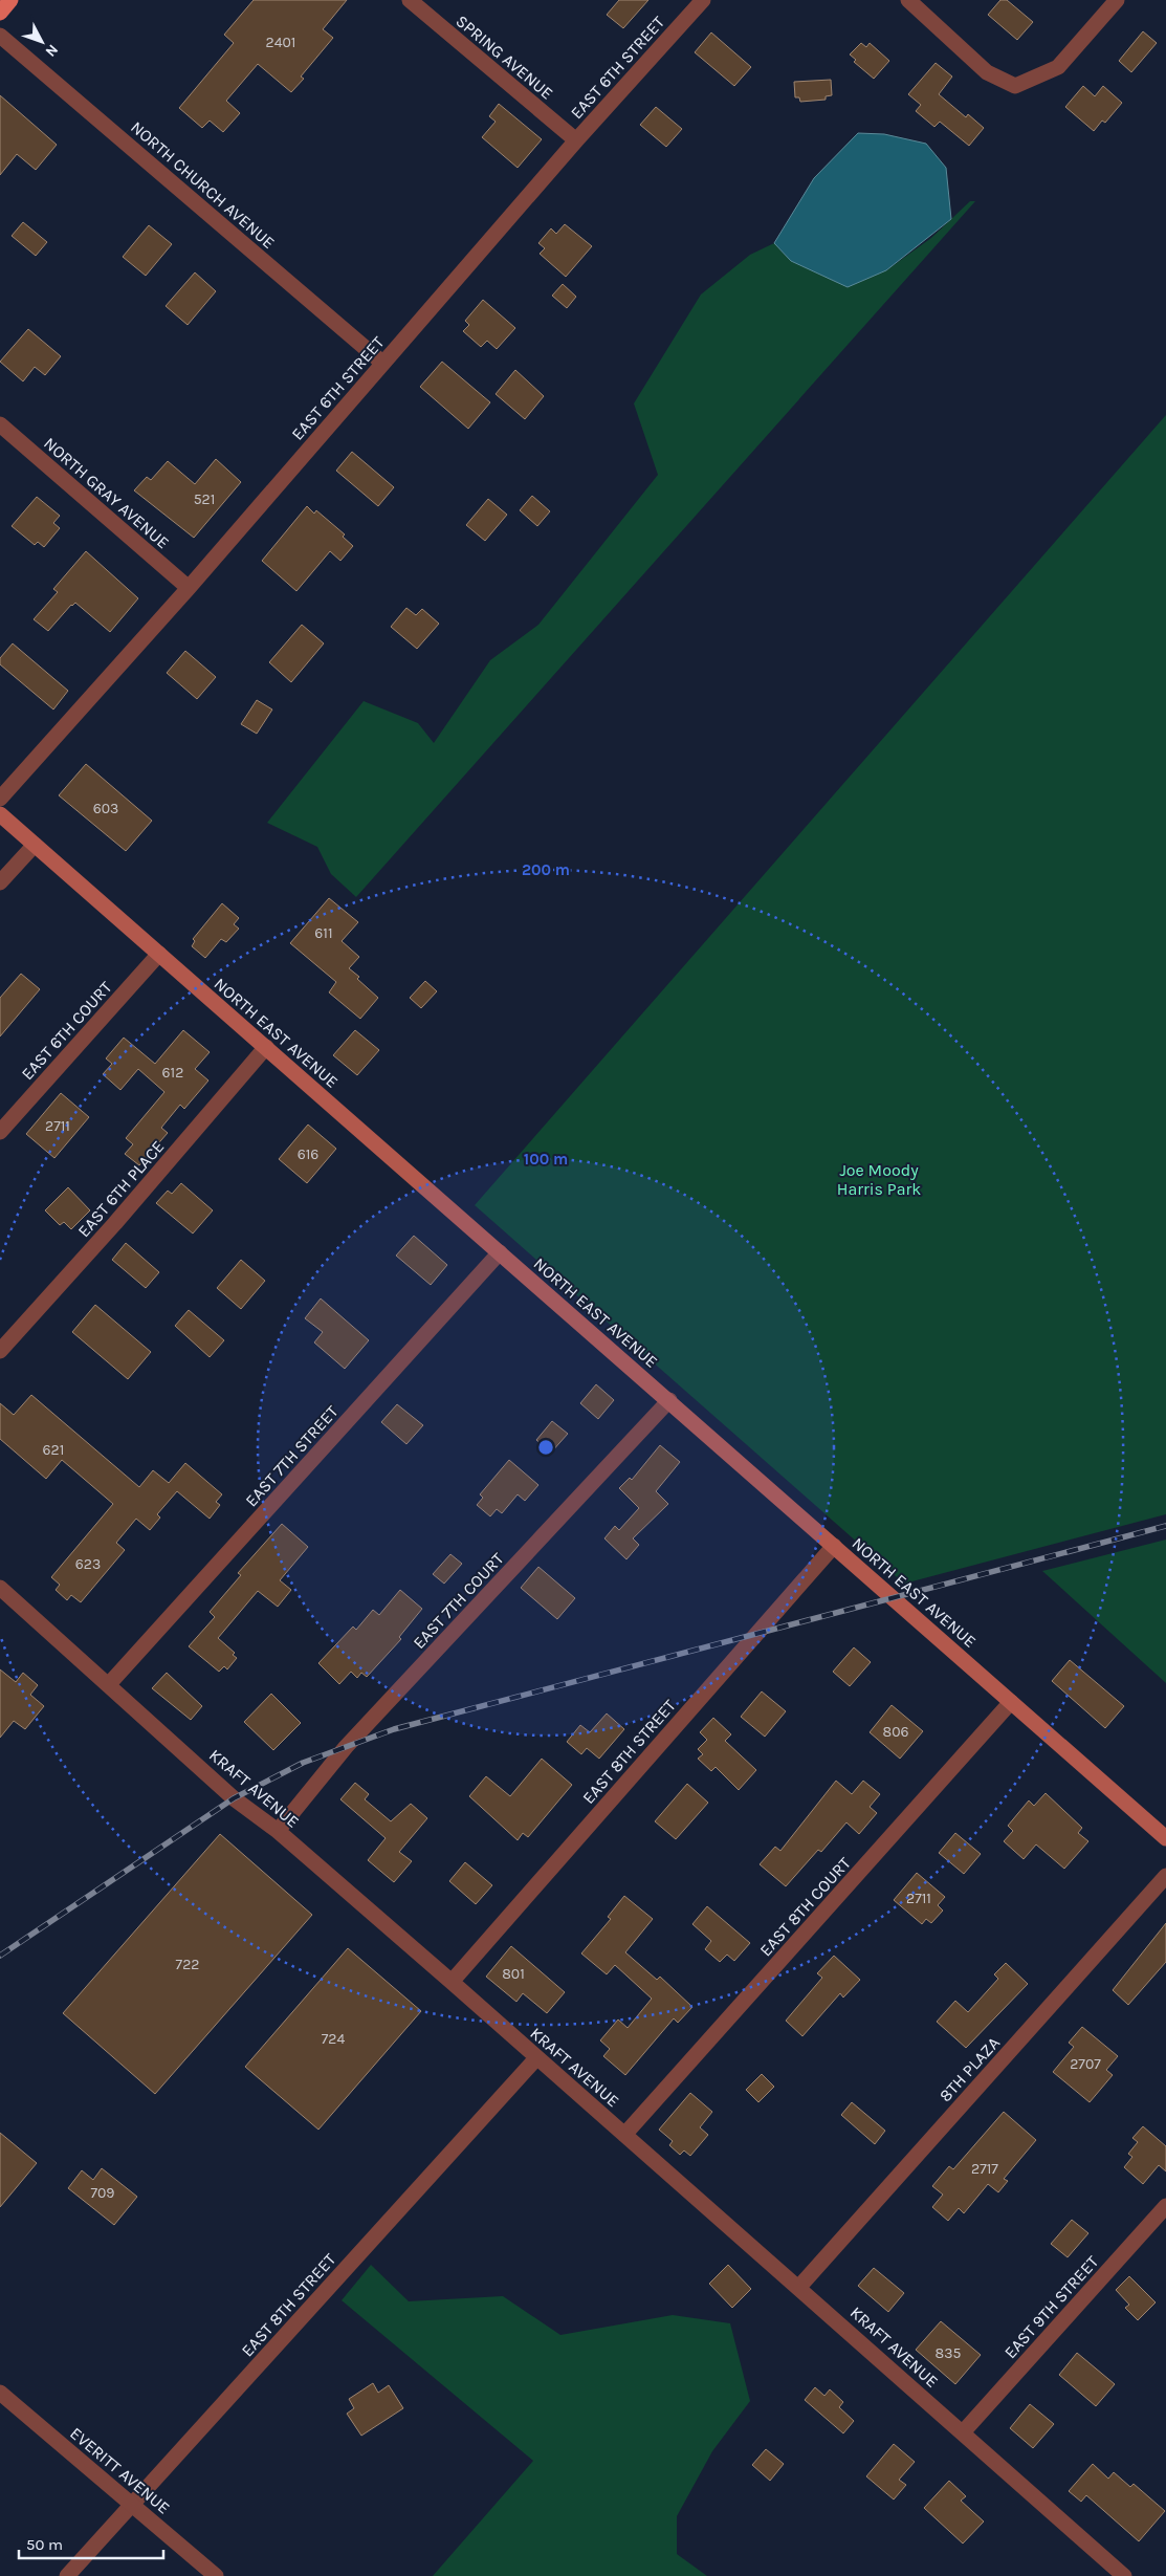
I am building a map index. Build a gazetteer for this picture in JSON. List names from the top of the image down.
{
  "streets": {
    "main road": ["NORTH EAST AVENUE"],
    "street": [
      "SPRING AVENUE",
      "EAST 6TH STREET",
      "NORTH CHURCH AVENUE",
      "NORTH GRAY AVENUE",
      "EAST 6TH COURT",
      "EAST 6TH PLACE",
      "EAST 7TH STREET",
      "EAST 7TH COURT",
      "EAST 8TH STREET",
      "KRAFT AVENUE",
      "EAST 8TH COURT",
      "8TH PLAZA",
      "EAST 9TH STREET",
      "EVERITT AVENUE"
    ]
  },
  "crossings": [
    ["SPRING AVENUE", "EAST 6TH STREET"],
    ["EAST 6TH STREET", "NORTH CHURCH AVENUE"],
    ["EAST 6TH STREET", "NORTH GRAY AVENUE"],
    ["EAST 6TH COURT", "NORTH EAST AVENUE"],
    ["NORTH EAST AVENUE", "EAST 6TH PLACE"],
    ["NORTH EAST AVENUE", "EAST 7TH STREET"],
    ["NORTH EAST AVENUE", "EAST 7TH COURT"],
    ["NORTH EAST AVENUE", "EAST 8TH STREET"],
    ["NORTH EAST AVENUE", "EAST 8TH COURT"],
    ["EAST 7TH STREET", "KRAFT AVENUE"],
    ["EAST 7TH COURT", "KRAFT AVENUE"],
    ["EAST 8TH STREET", "KRAFT AVENUE"],
    ["EAST 8TH STREET", "EVERITT AVENUE"],
    ["KRAFT AVENUE", "EAST 8TH COURT"],
    ["KRAFT AVENUE", "8TH PLAZA"],
    ["KRAFT AVENUE", "EAST 9TH STREET"]
  ],
  "parks": ["Joe Moody Harris Park"],
  "house_numbers": [
    "2401",
    "521",
    "603",
    "611",
    "612",
    "2711",
    "616",
    "621",
    "623",
    "806",
    "2711",
    "722",
    "801",
    "724",
    "2707",
    "2717",
    "709",
    "835"
  ],
  "scale_bar": "50 m",
  "north": "bottom right",
  "rings": ["200 m", "100 m"]
}
